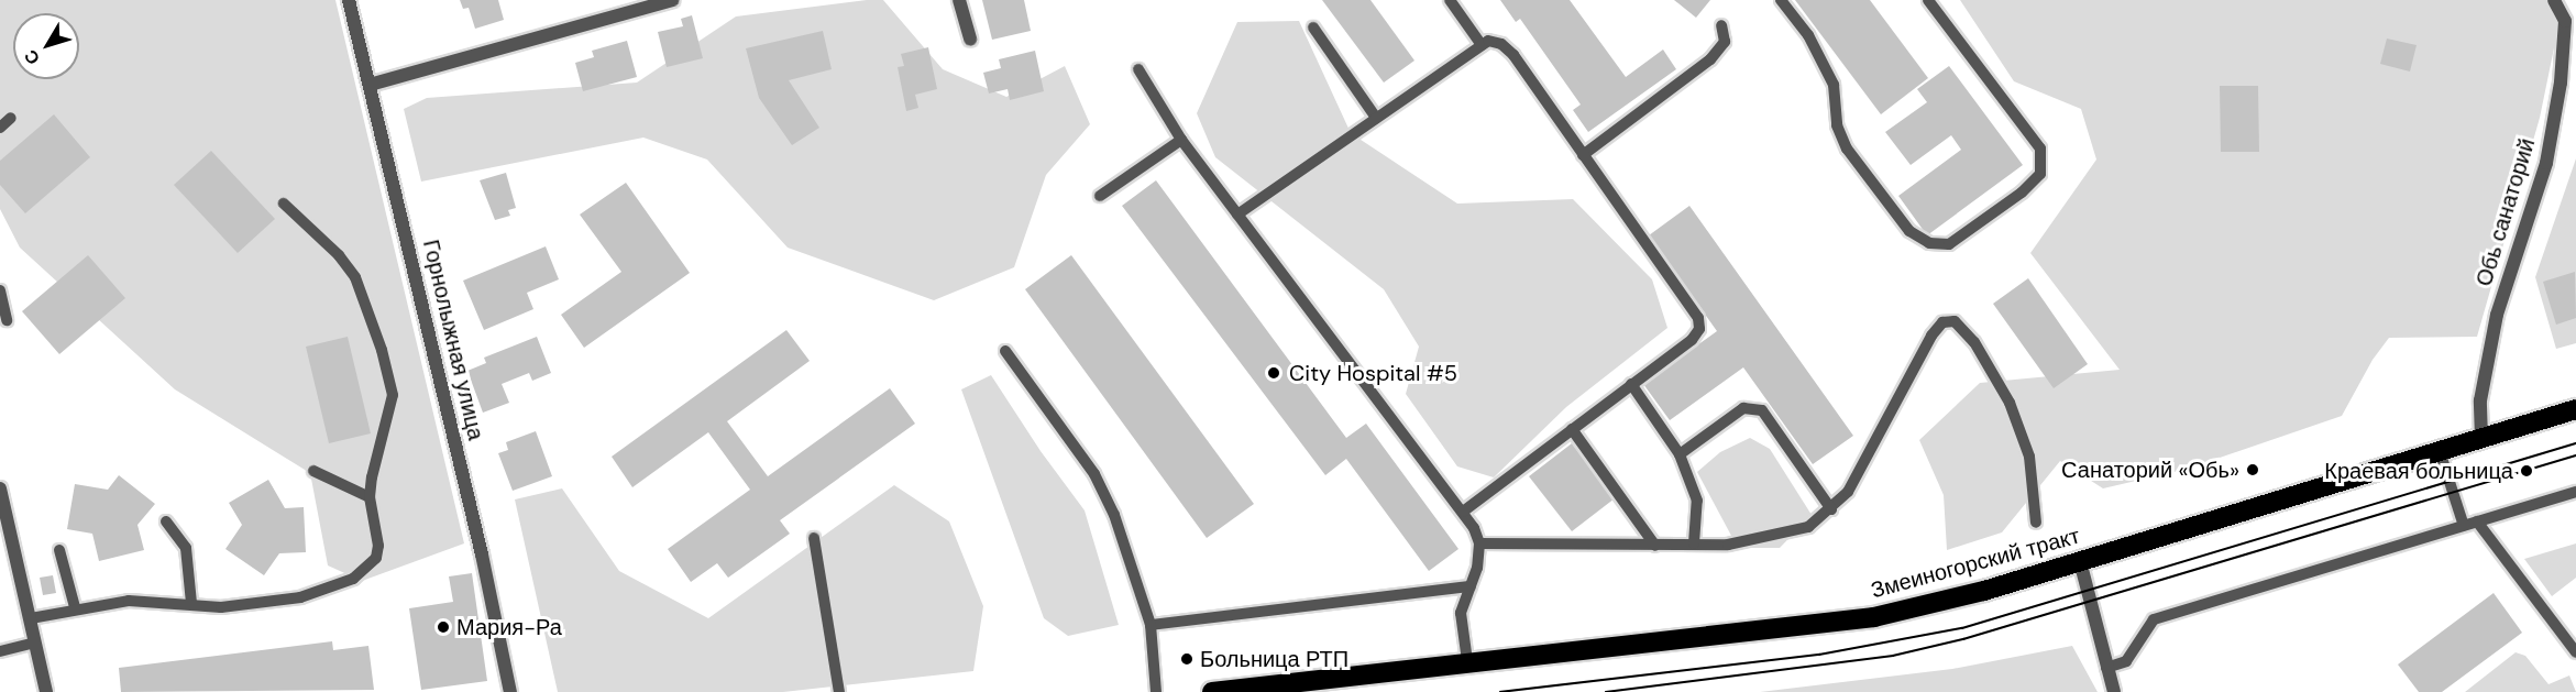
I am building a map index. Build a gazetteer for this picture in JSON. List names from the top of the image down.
{
  "streets": {
    "highway": ["Змеиногорский тракт"],
    "street": ["Обь санаторий", "Горнолыжная улица"]
  },
  "crossings": [
    ["Обь санаторий", "Змеиногорский тракт"]
  ],
  "places": [
    "City Hospital #5",
    "Санаторий «Обь»",
    "Краевая больница",
    "Мария-Ра",
    "Больница РТП"
  ],
  "north": "bottom left"
}
